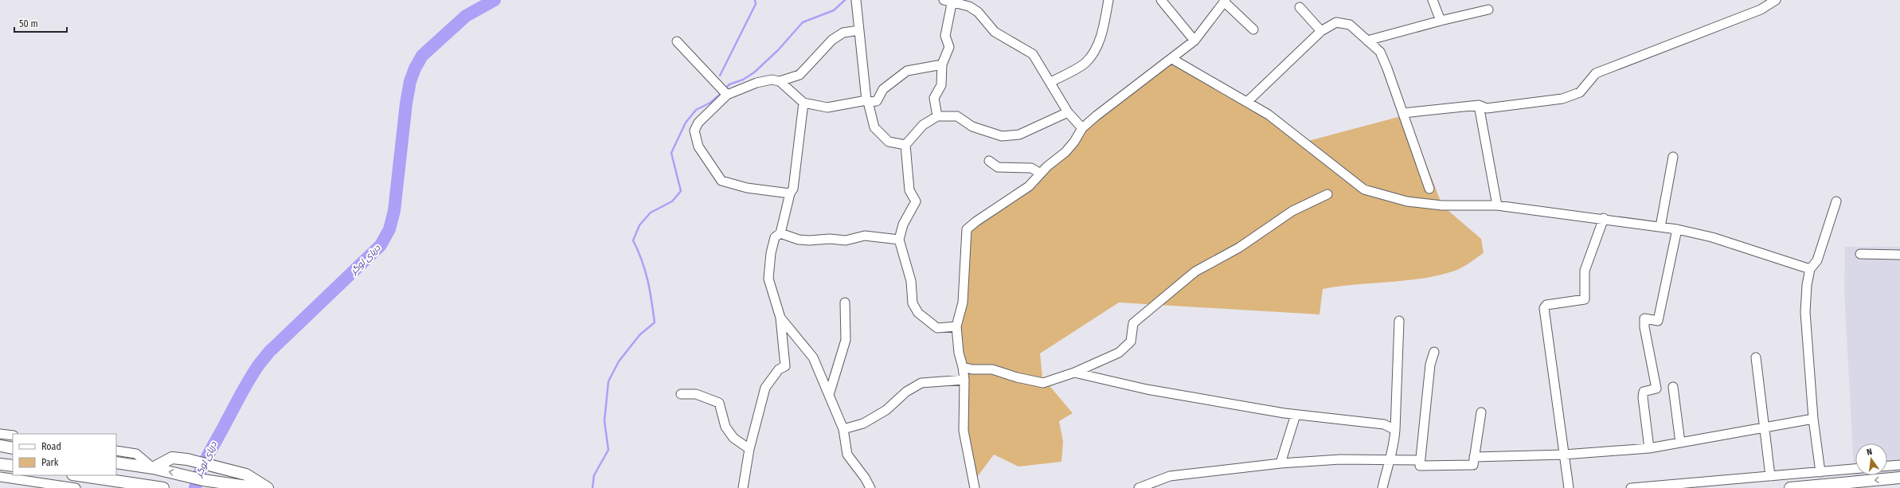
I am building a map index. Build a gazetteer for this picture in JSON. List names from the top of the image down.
{
  "water": ["دریای لوگر"],
  "legend": ["Road", "Park"],
  "scale_bar": "50 m",
  "north": "top"
}
